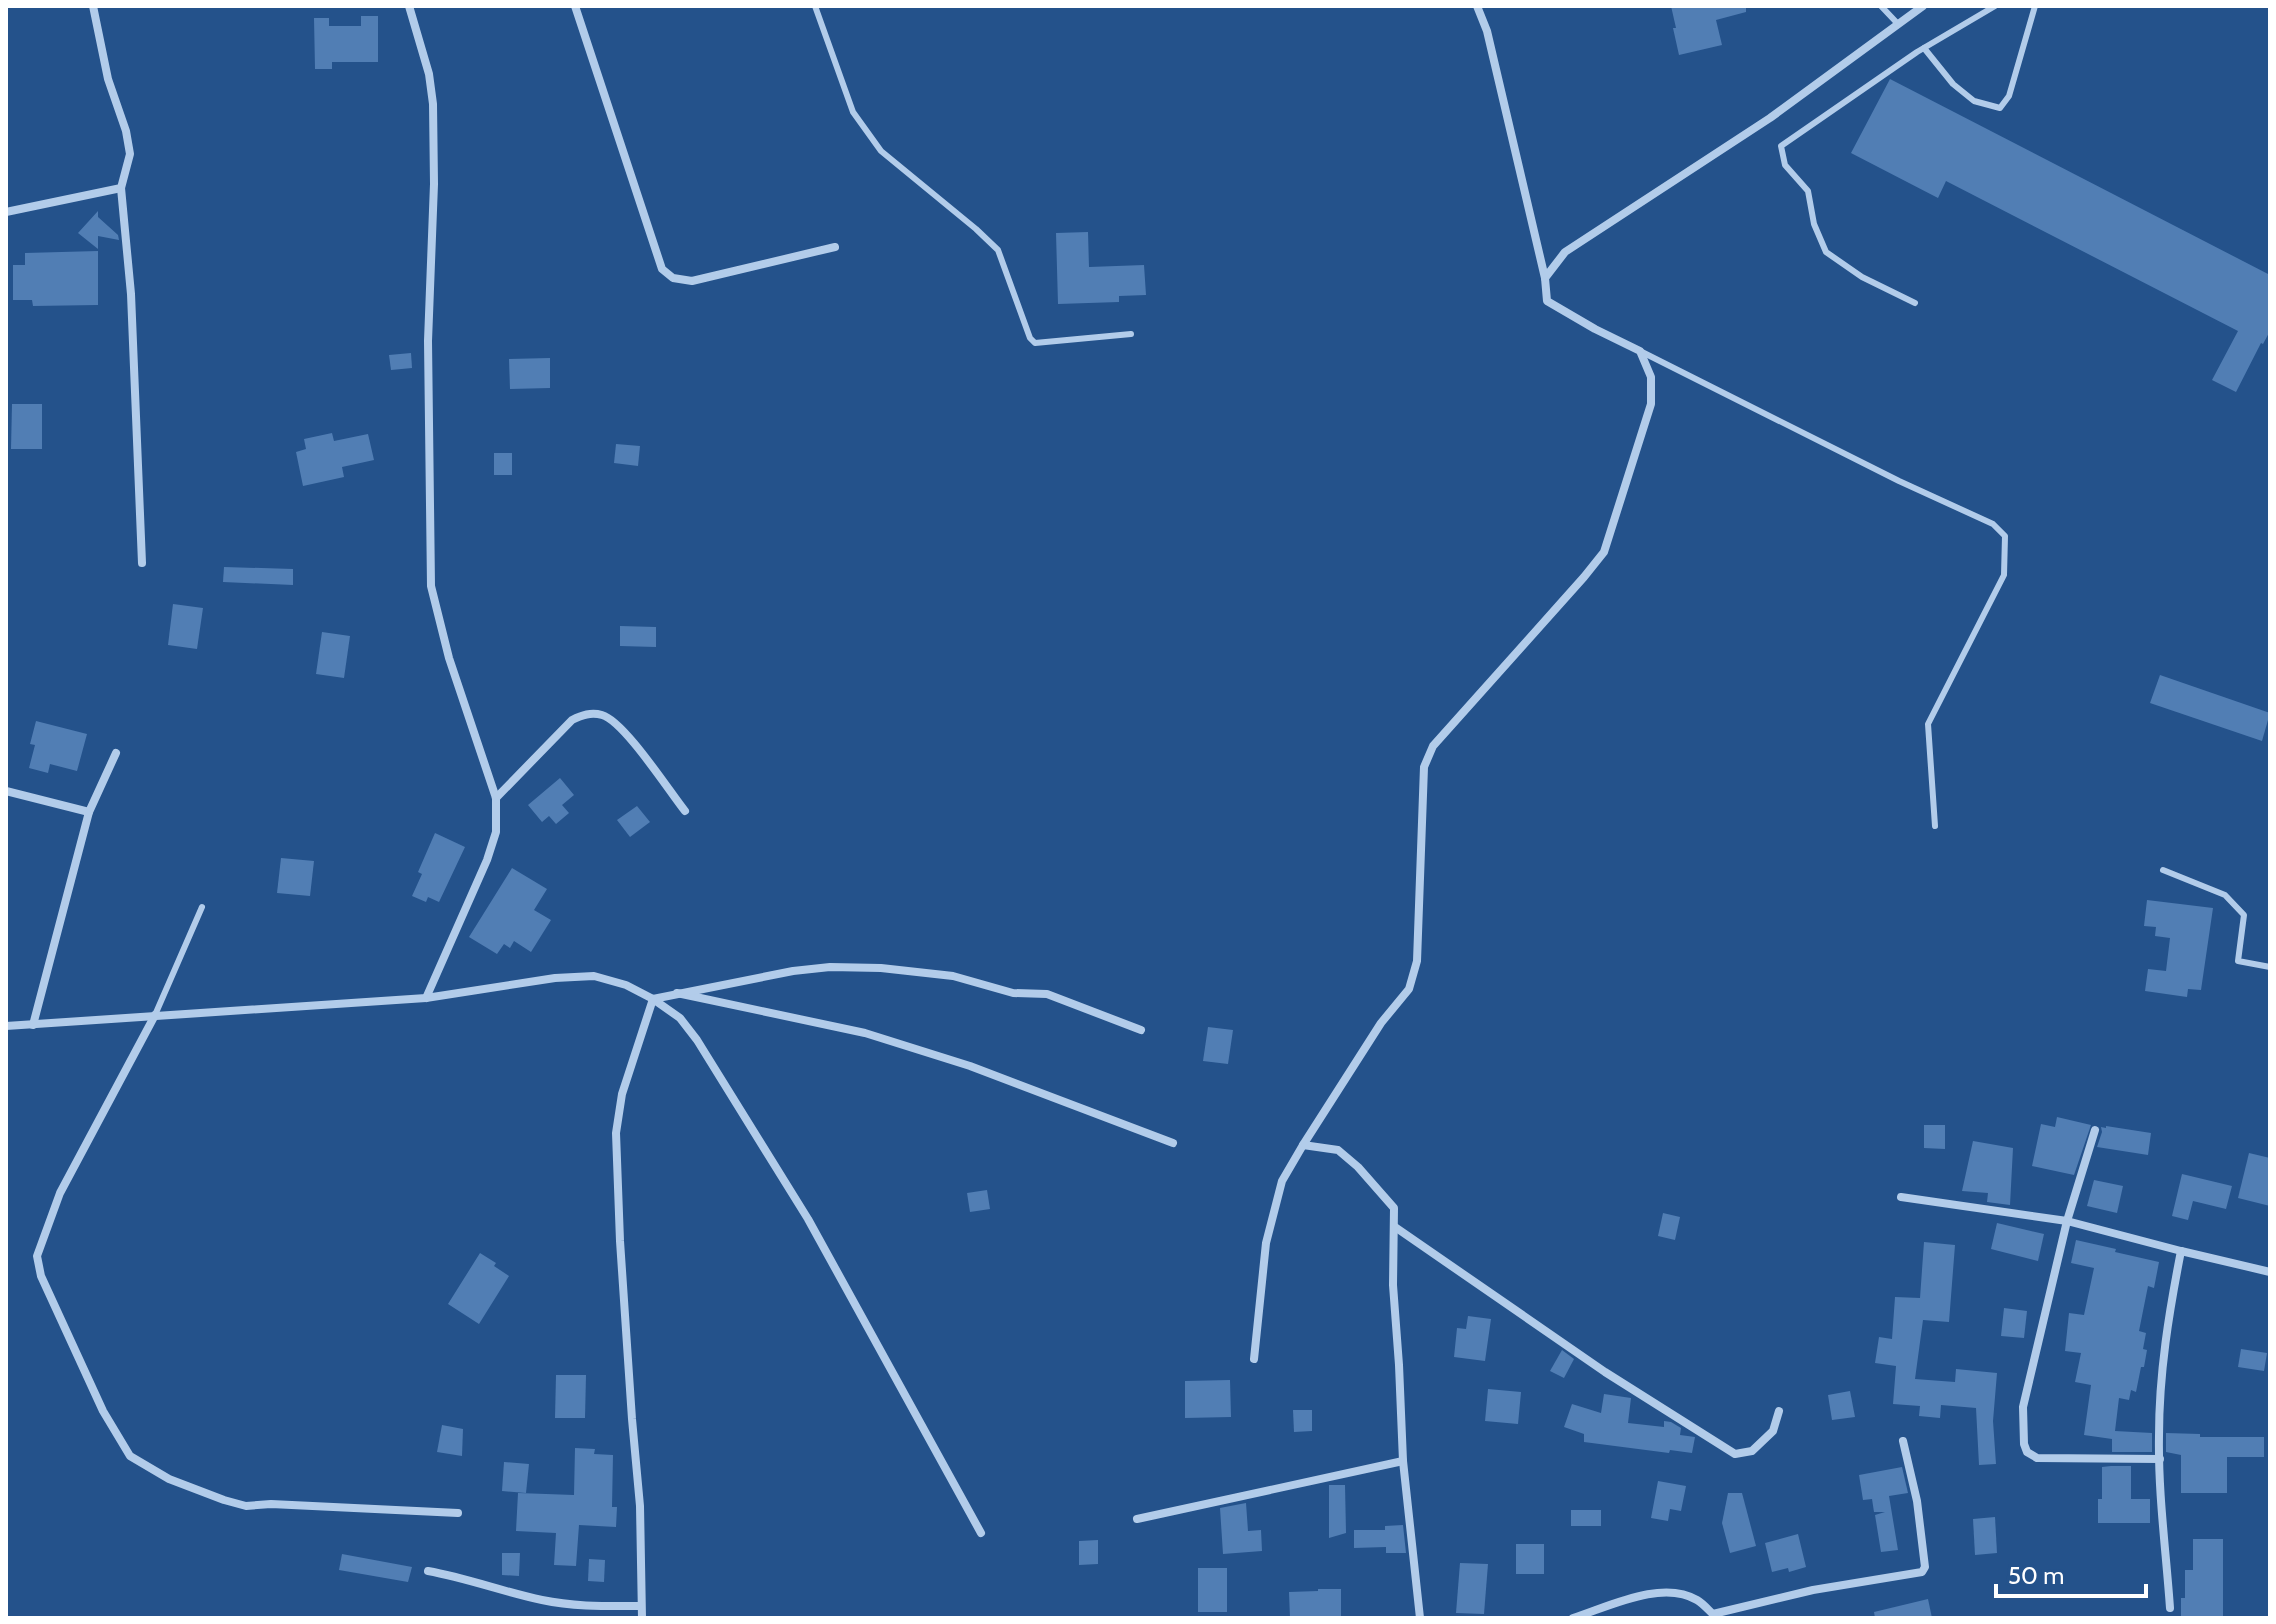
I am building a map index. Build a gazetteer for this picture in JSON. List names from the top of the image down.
{
  "scale_bar": "50 m"
}
